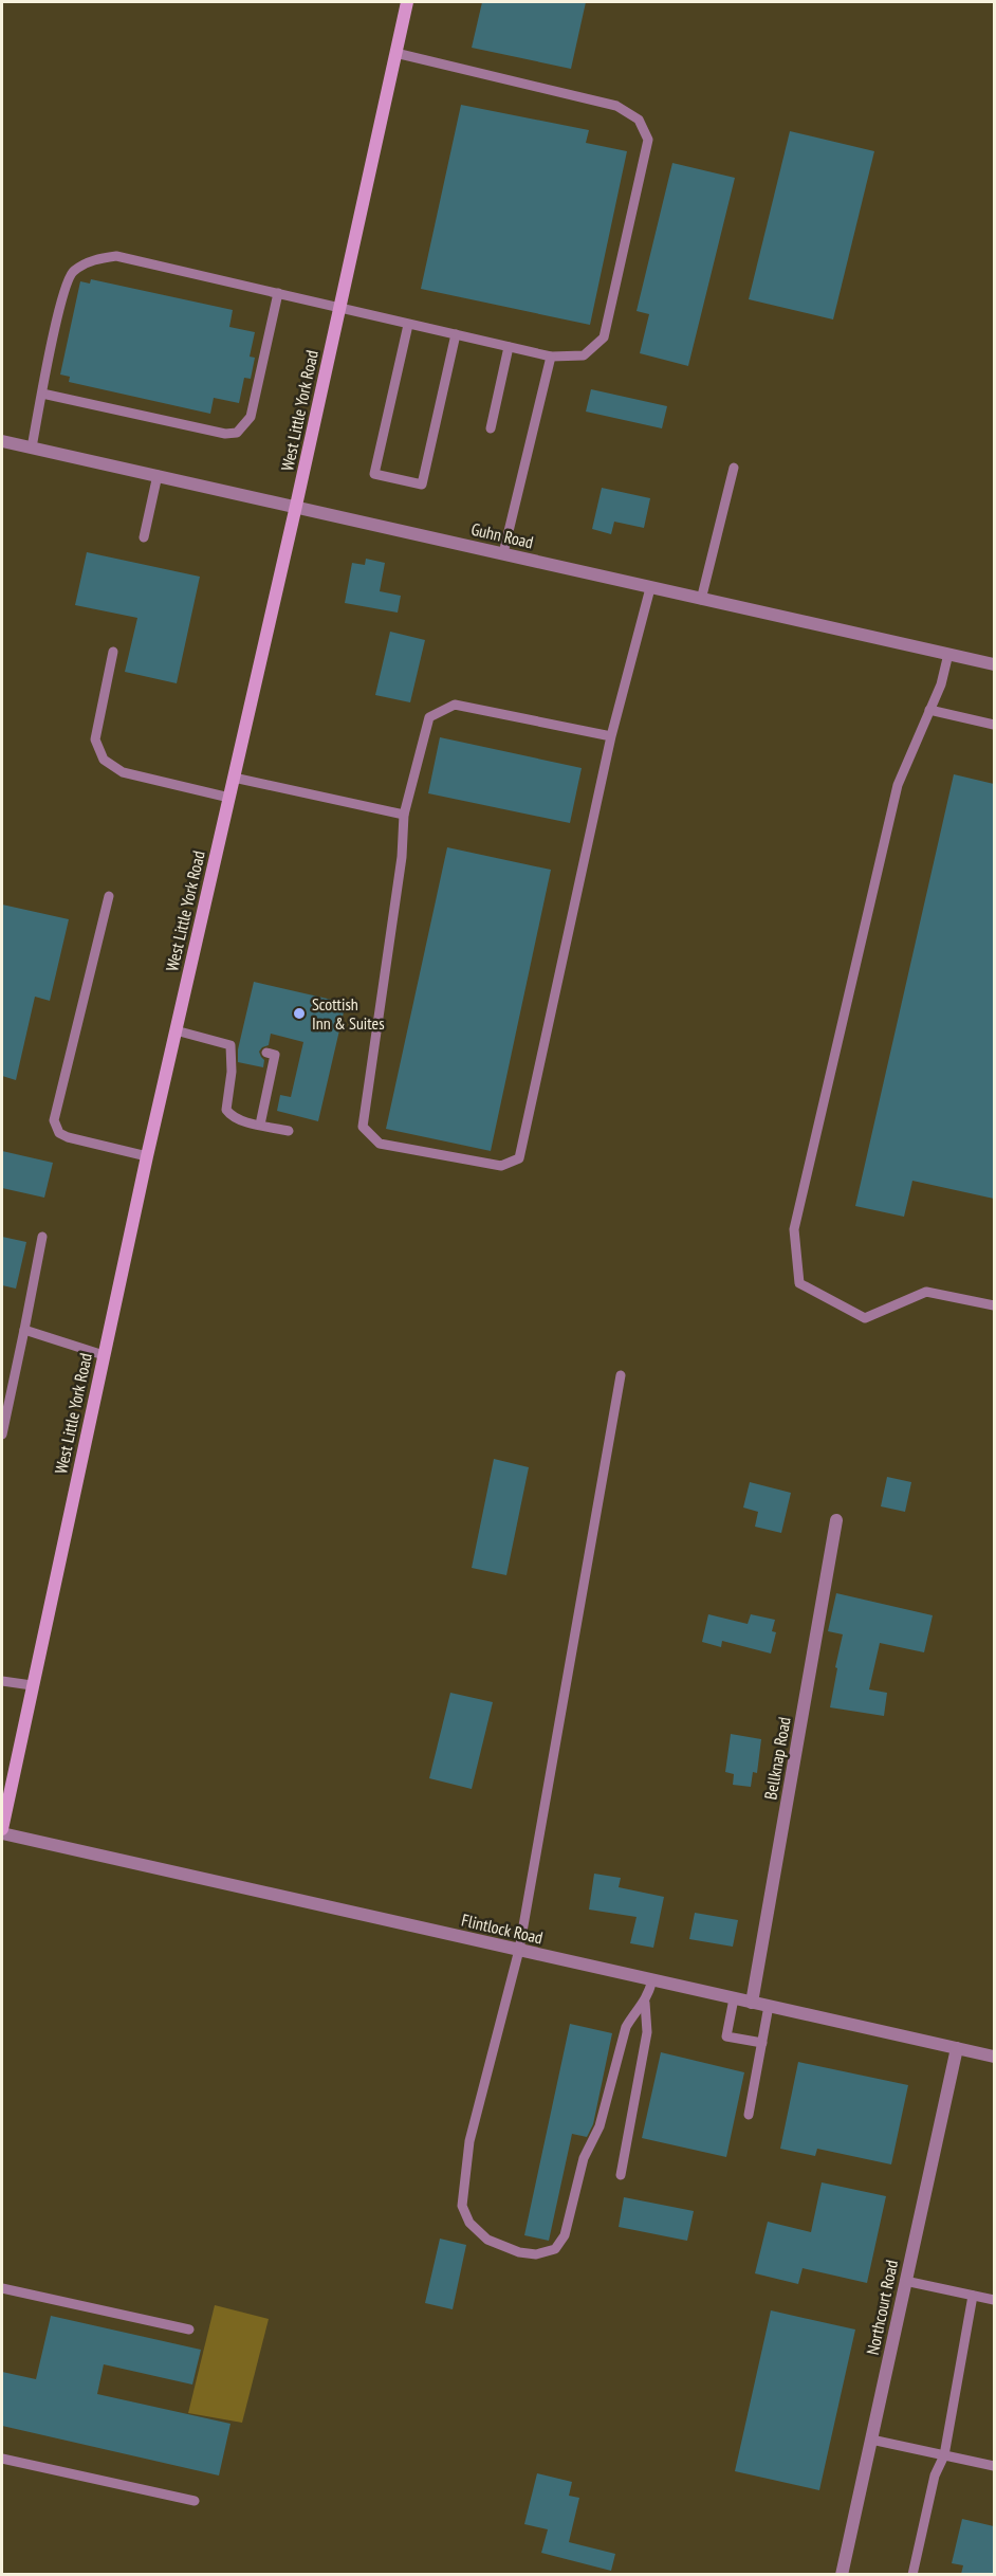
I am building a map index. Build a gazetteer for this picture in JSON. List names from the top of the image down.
{
  "streets": {
    "main road": ["West Little York Road"],
    "street": [
      "Guhn Road",
      "Bellknap Road",
      "Flintlock Road",
      "Northcourt Road"
    ]
  },
  "crossings": [
    ["West Little York Road", "Guhn Road"],
    ["West Little York Road", "Flintlock Road"],
    ["Bellknap Road", "Flintlock Road"],
    ["Flintlock Road", "Northcourt Road"]
  ],
  "places": ["Scottish Inn & Suites"]
}
